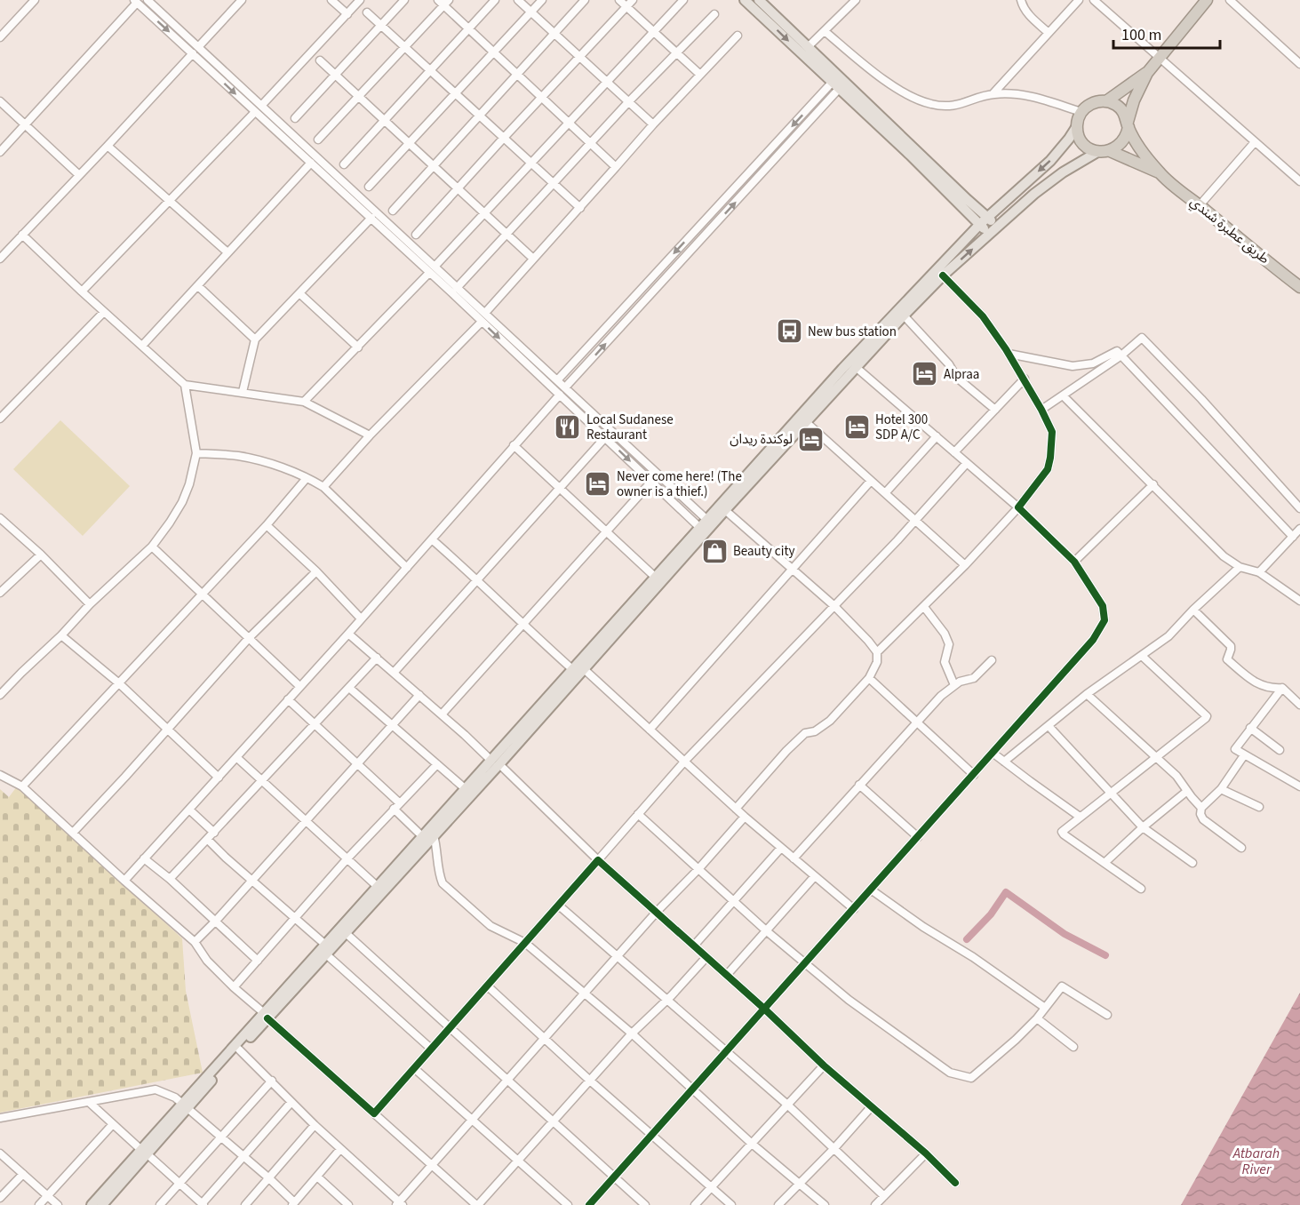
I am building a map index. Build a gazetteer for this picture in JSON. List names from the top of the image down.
{
  "streets": {
    "highway": ["طريق عطبرة شندي"]
  },
  "water": ["Atbarah River"],
  "places": {
    "bus stop": ["New bus station"],
    "hotel": [
      "Alpraa",
      "Hotel 300 SDP A/C",
      "لوكندة ريدان",
      "Never come here! (The owner is a thief.)"
    ],
    "restaurant": ["Local Sudanese Restaurant"],
    "shop": ["Beauty city"]
  },
  "scale_bar": "100 m"
}
